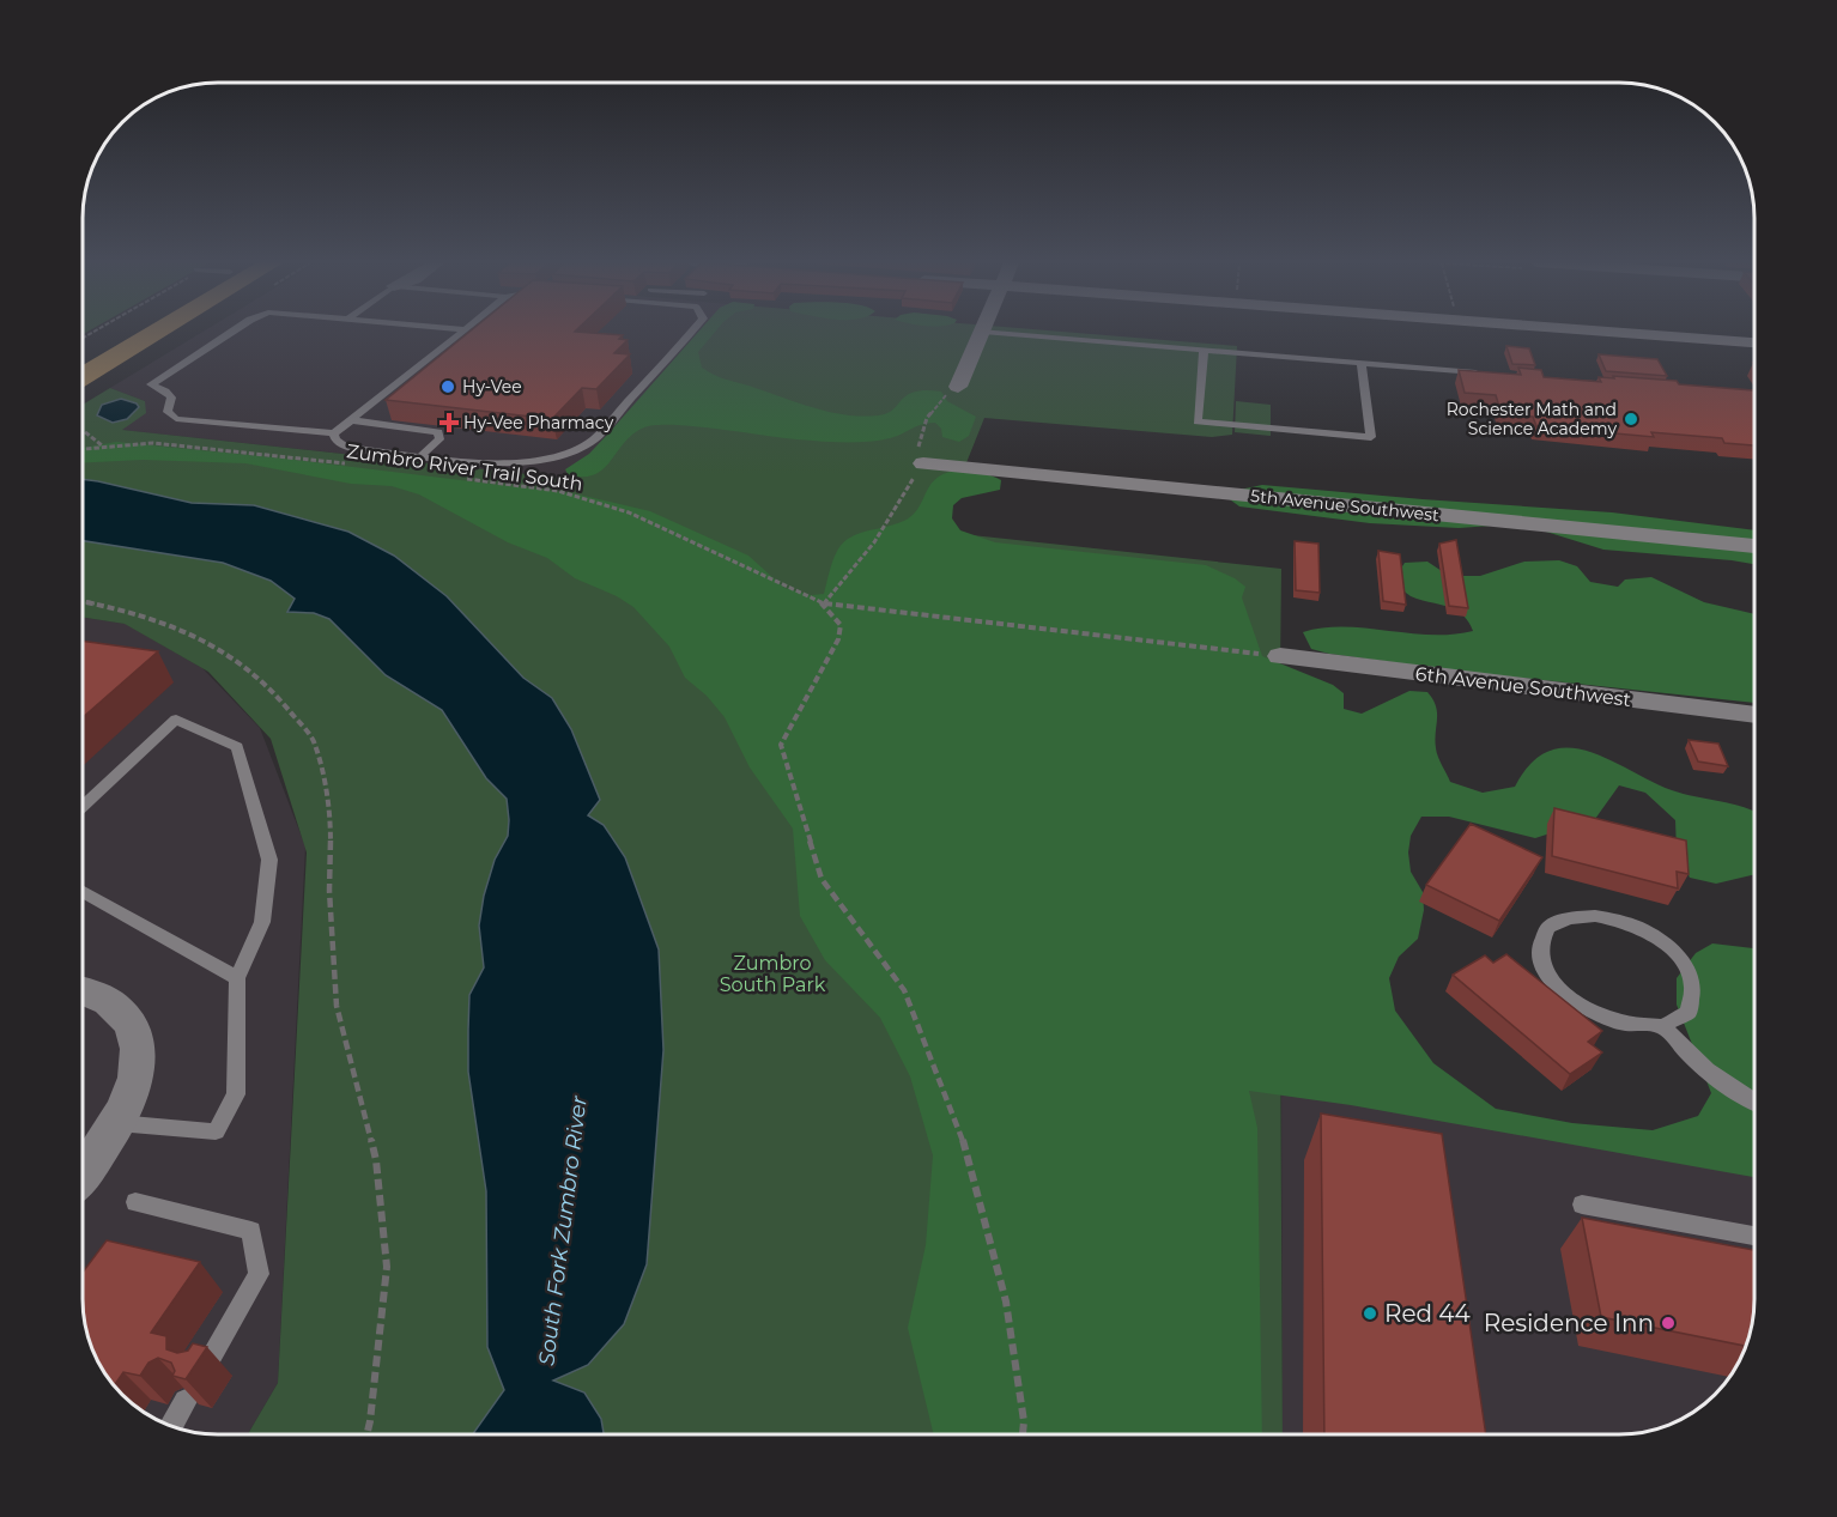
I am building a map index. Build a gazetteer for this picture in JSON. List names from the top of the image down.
{
  "streets": {
    "street": ["5th Avenue Southwest", "6th Avenue Southwest"],
    "path": ["Zumbro River Trail South"]
  },
  "crossings": [
    ["Zumbro River Trail South", "6th Avenue Southwest"]
  ],
  "water": ["South Fork Zumbro River"],
  "parks": ["Zumbro South Park"],
  "places": {
    "other": [
      "Hy-Vee",
      "Rochester Math and Science Academy",
      "Red 44",
      "Residence Inn"
    ],
    "health": ["Hy-Vee Pharmacy"]
  }
}
